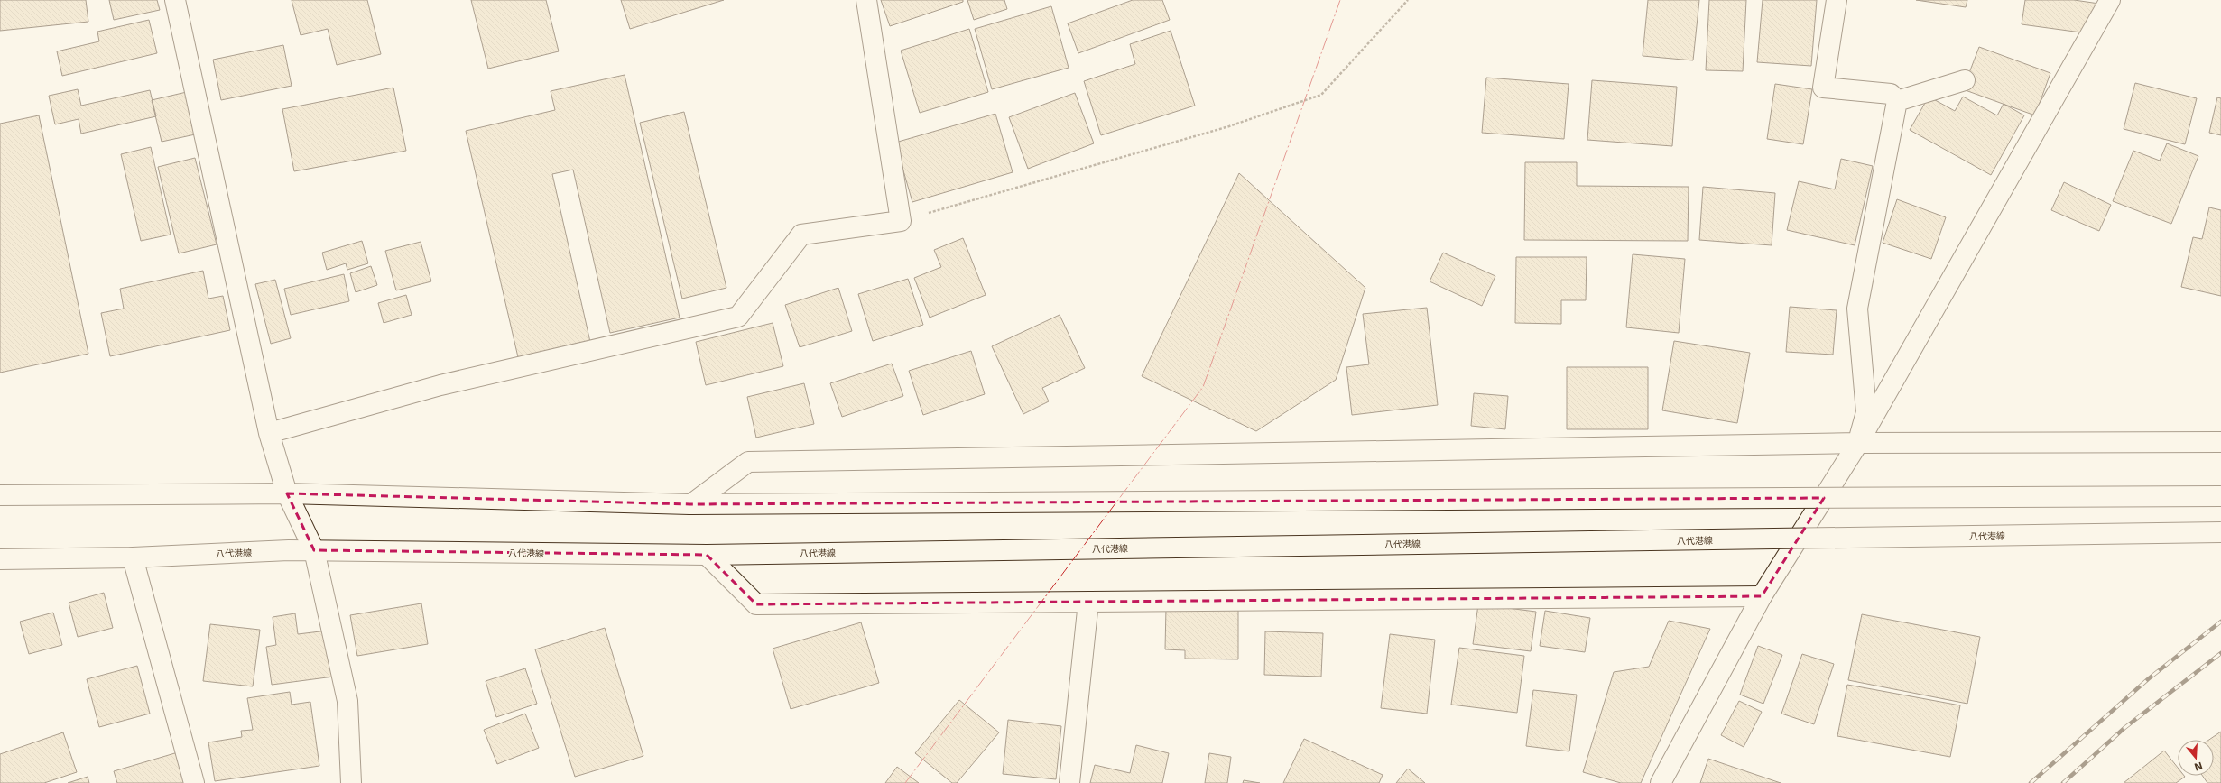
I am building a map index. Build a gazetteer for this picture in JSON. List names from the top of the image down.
{
  "streets": {
    "street": ["八代港線"]
  },
  "north": "bottom"
}
